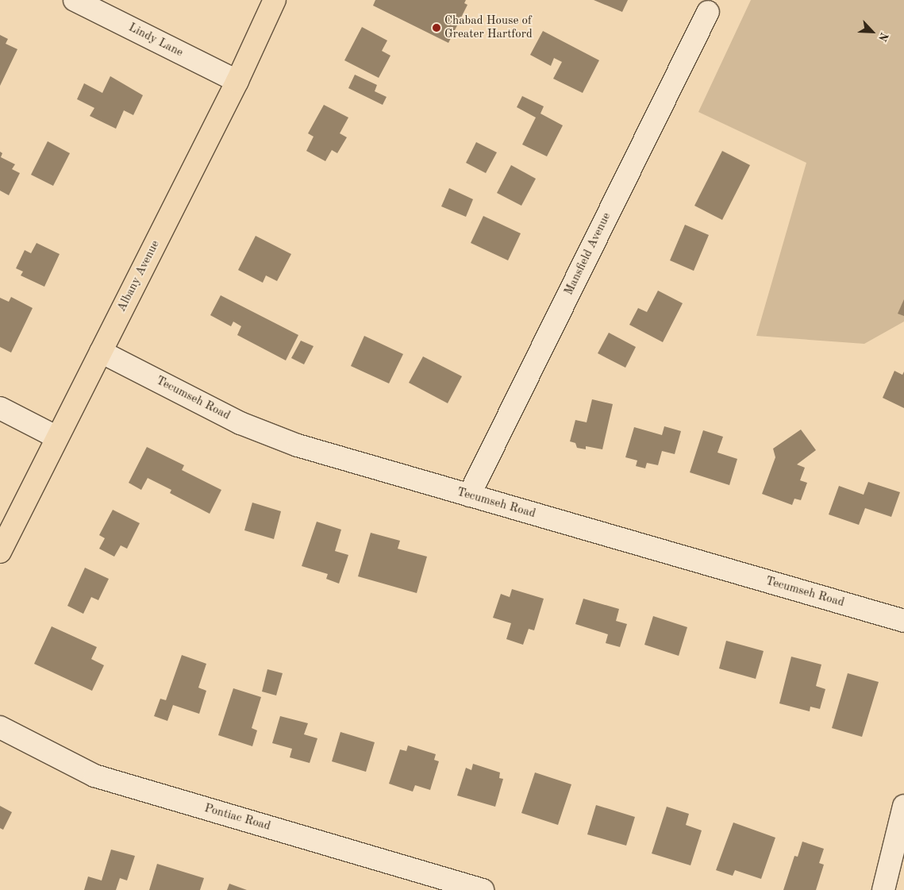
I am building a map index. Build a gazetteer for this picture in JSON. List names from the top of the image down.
{
  "streets": {
    "highway": ["Albany Avenue"],
    "street": [
      "Lindy Lane",
      "Mansfield Avenue",
      "Tecumseh Road",
      "Pontiac Road"
    ]
  },
  "crossings": [
    ["Lindy Lane", "Albany Avenue"],
    ["Mansfield Avenue", "Tecumseh Road"],
    ["Albany Avenue", "Tecumseh Road"]
  ],
  "places": ["Chabad House of Greater Hartford"],
  "north": "bottom right"
}
